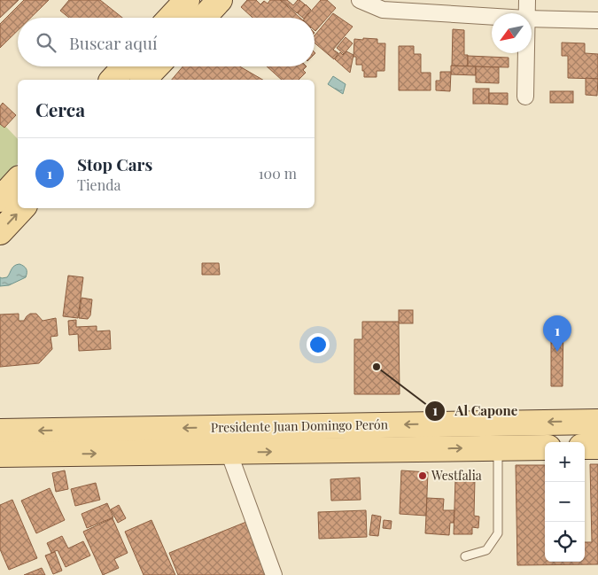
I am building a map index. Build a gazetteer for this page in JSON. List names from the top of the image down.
{
  "streets": {
    "main road": ["Presidente Juan Domingo Perón"]
  },
  "places": ["Al Capone", "Westfalia"],
  "north": "bottom left",
  "page": {
    "search": "Buscar aquí",
    "heading": "Cerca",
    "list": [
      {
        "mark": "1",
        "name": "Stop Cars",
        "note": "Tienda",
        "value": "100 m"
      }
    ],
    "pins": "1",
    "map_buttons": ["+", "−"]
  }
}
